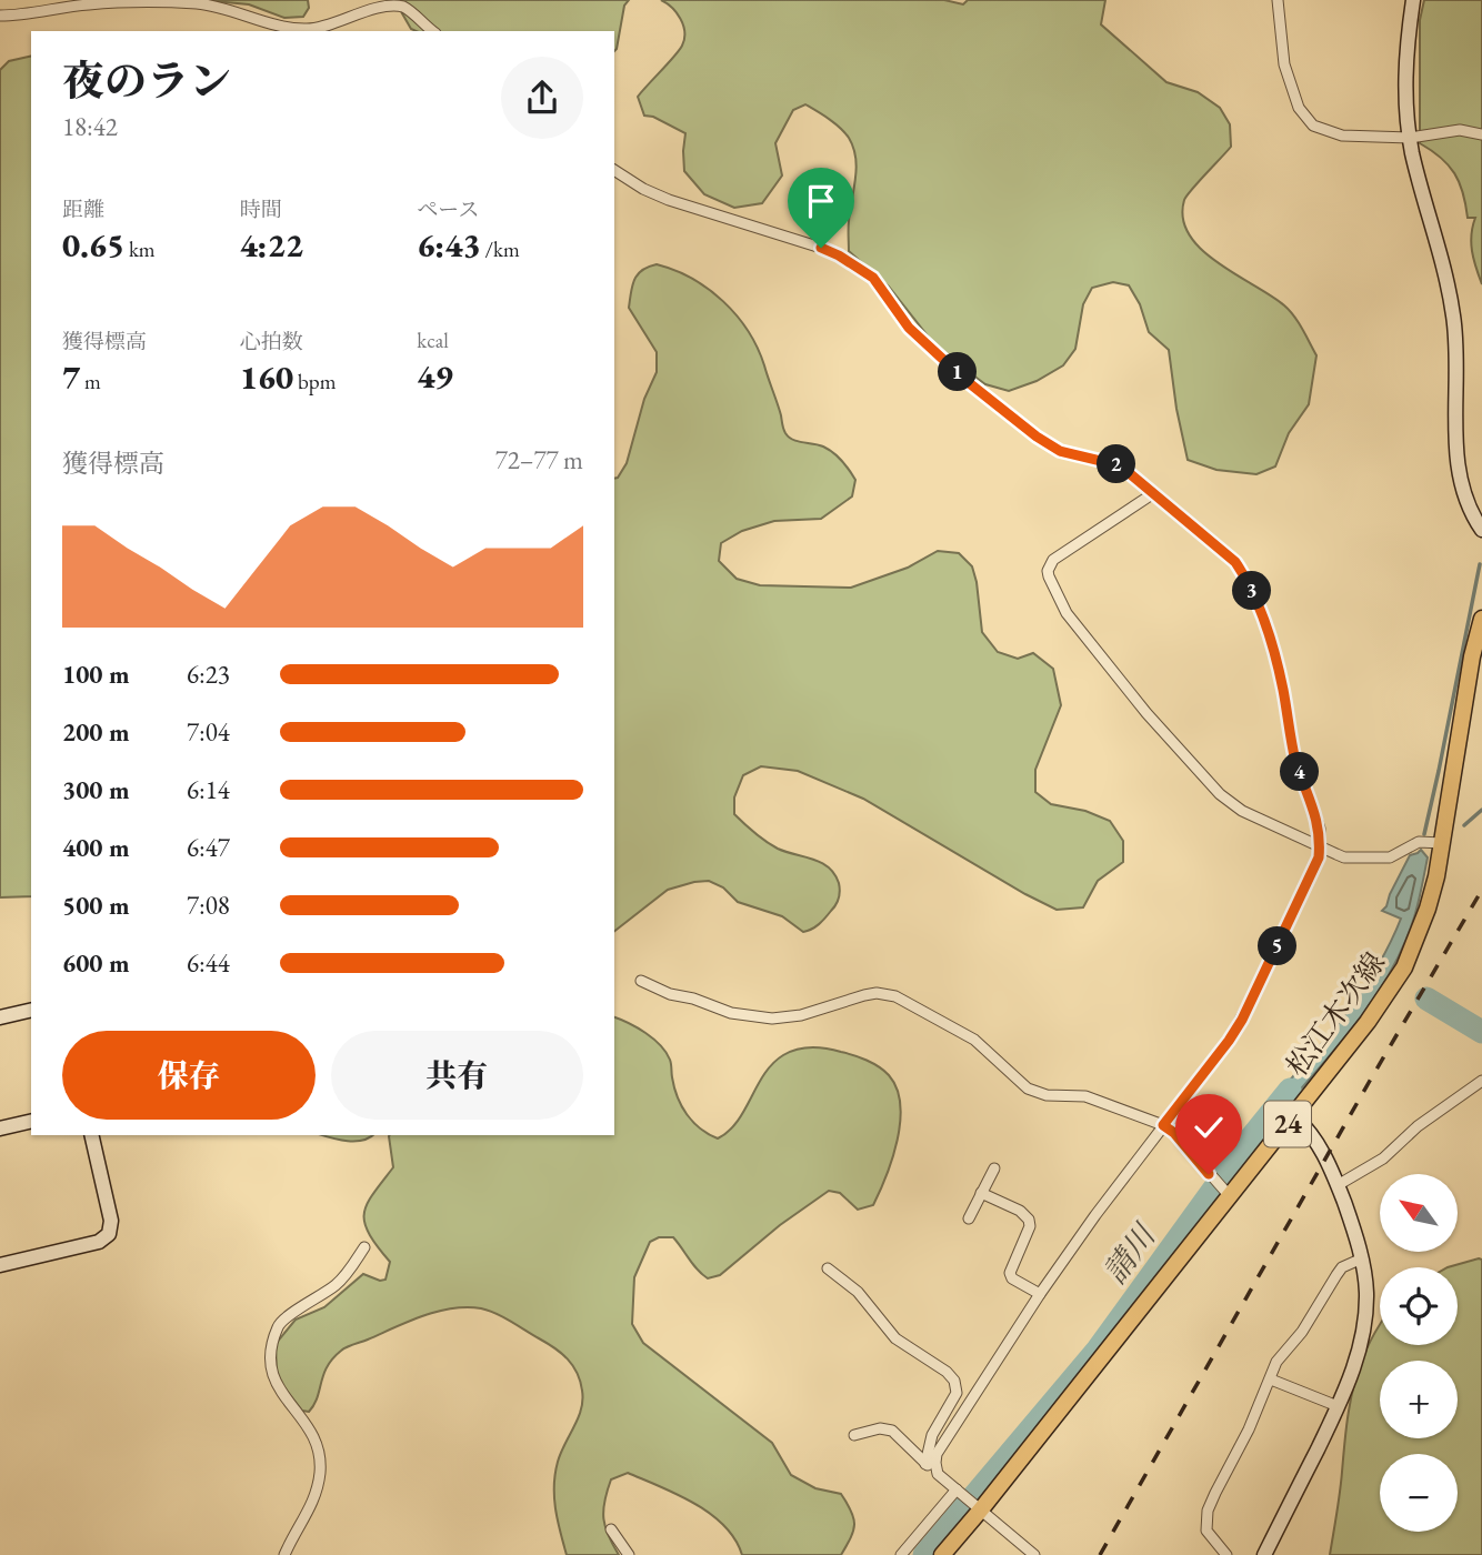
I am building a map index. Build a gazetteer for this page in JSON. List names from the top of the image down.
{
  "streets": {
    "main road": ["松江木次線", "24"]
  },
  "water": ["請川"],
  "north": "top left",
  "page": {
    "heading": ["夜のラン", "18:42"],
    "stats": [
      ["距離", "0.65 km"],
      ["時間", "4:22"],
      ["ペース", "6:43 /km"],
      ["獲得標高", "7 m"],
      ["心拍数", "160 bpm"],
      ["kcal", "49"]
    ],
    "pins": [
      "1",
      "2",
      "3",
      "4",
      "5"
    ],
    "chart": ["獲得標高", "72–77 m"],
    "list": [
      {
        "name": "100 m",
        "note": "6:23"
      },
      {
        "name": "200 m",
        "note": "7:04"
      },
      {
        "name": "300 m",
        "note": "6:14"
      },
      {
        "name": "400 m",
        "note": "6:47"
      },
      {
        "name": "500 m",
        "note": "7:08"
      },
      {
        "name": "600 m",
        "note": "6:44"
      }
    ],
    "buttons": ["保存", "共有"],
    "map_buttons": ["+", "−"]
  }
}
